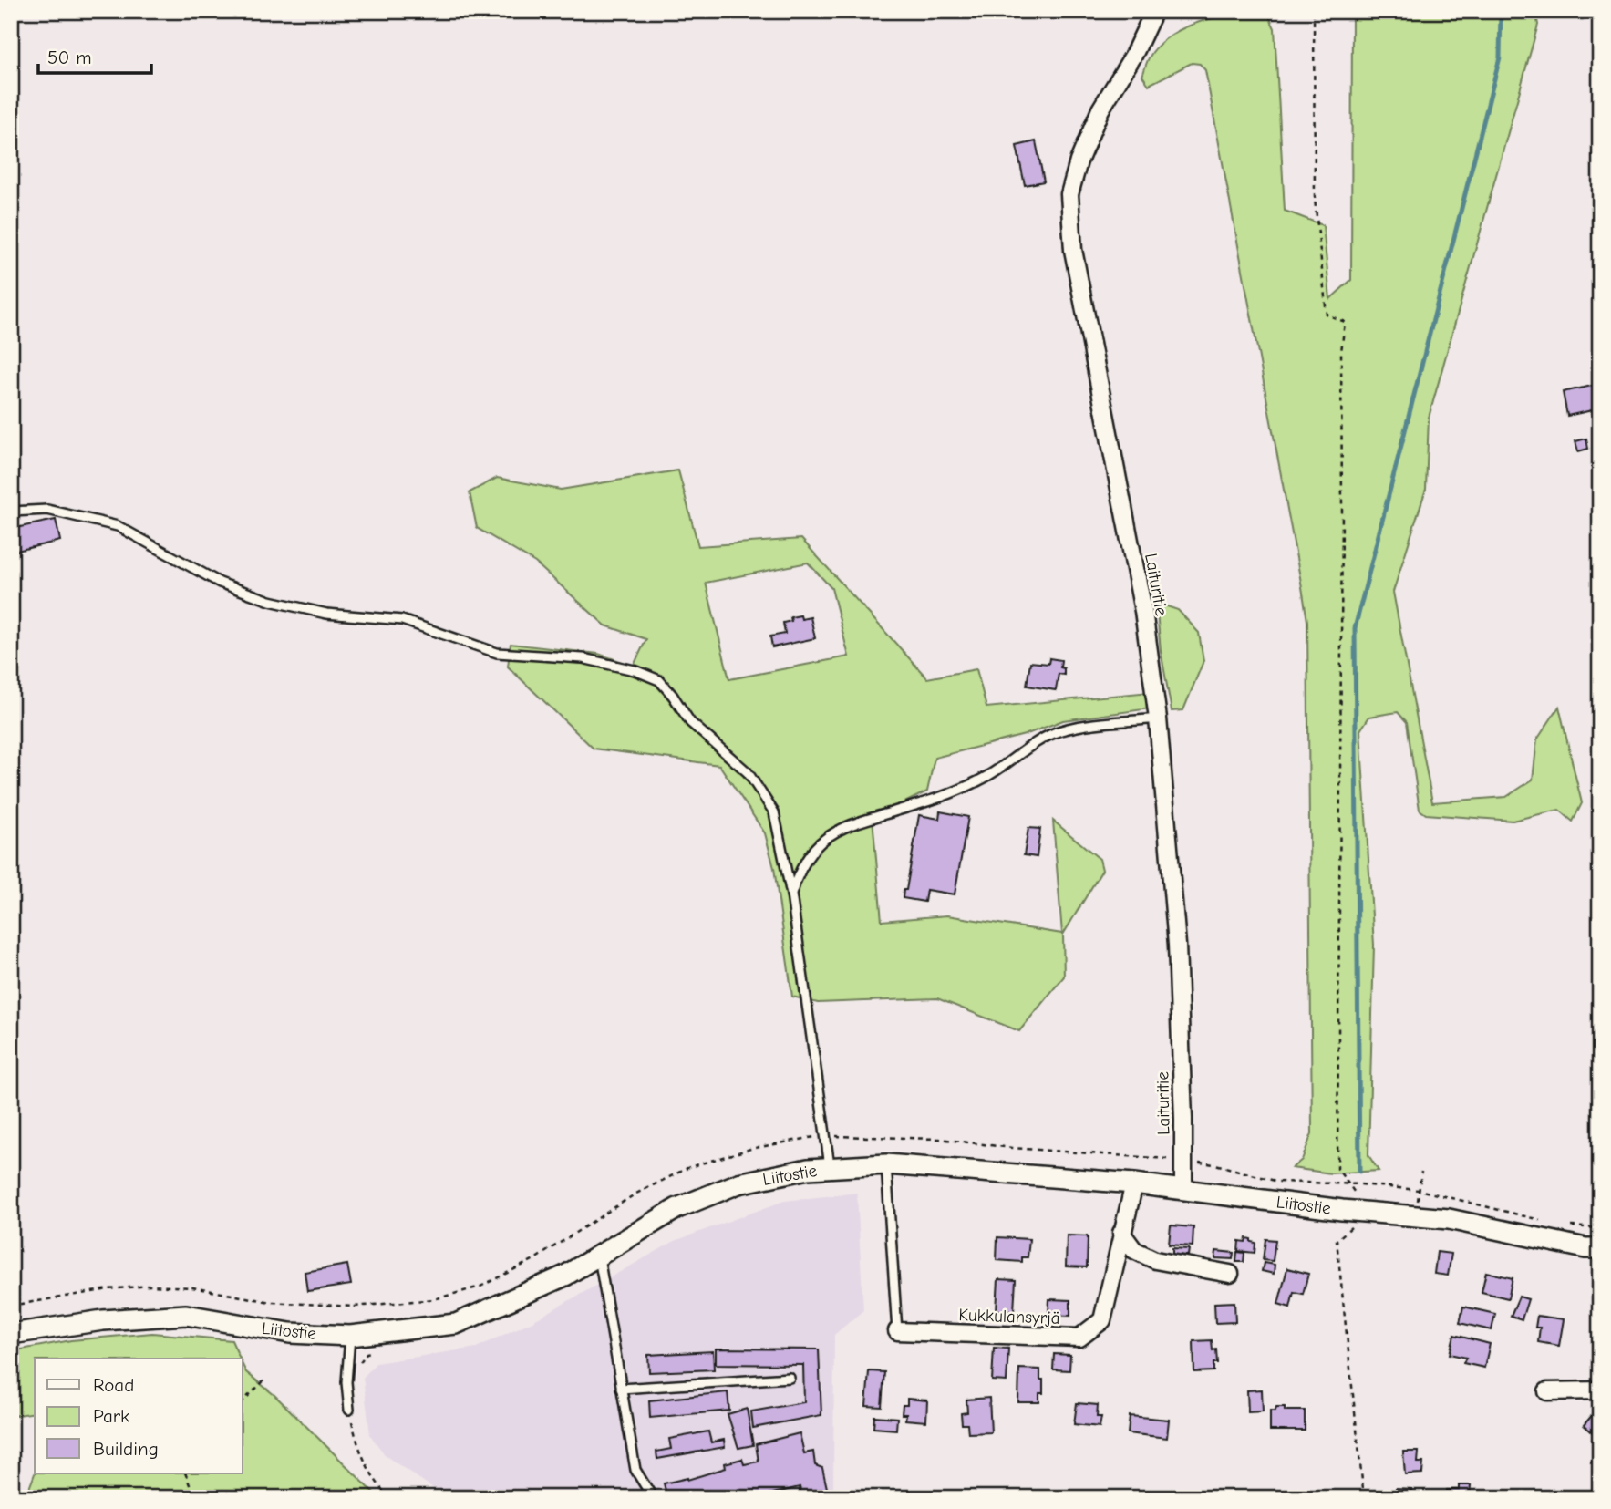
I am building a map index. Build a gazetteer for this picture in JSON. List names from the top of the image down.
{
  "streets": {
    "street": ["Laituritie", "Liitostie", "Kukkulansyrjä"]
  },
  "crossings": [
    ["Laituritie", "Liitostie"],
    ["Liitostie", "Kukkulansyrjä"]
  ],
  "legend": ["Road", "Park", "Building"],
  "scale_bar": "50 m"
}
